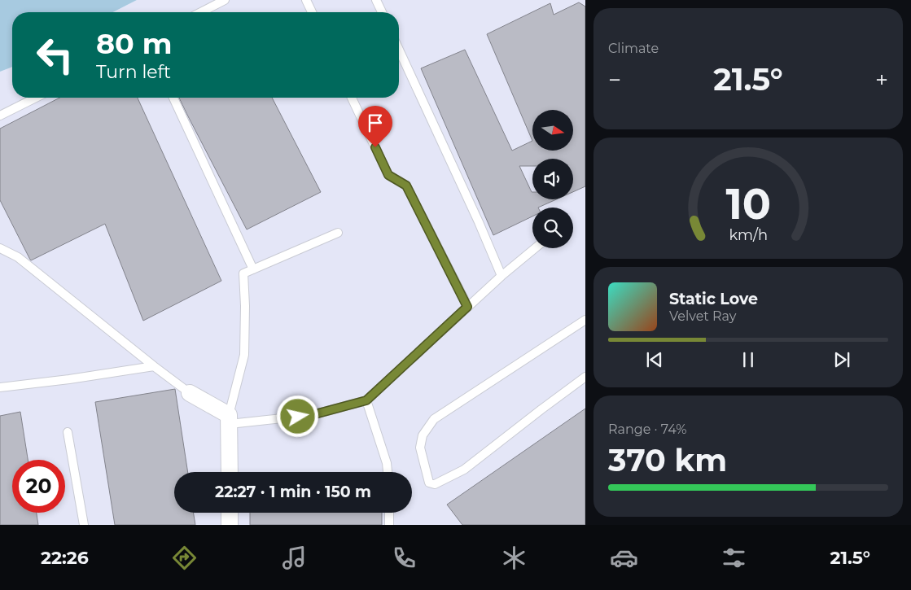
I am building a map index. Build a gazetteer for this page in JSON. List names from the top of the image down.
{
  "north": "right",
  "page": {
    "tile": [
      "Climate",
      ["Range · 74%", "370 km"]
    ],
    "turn": ["80 m", "Turn left"],
    "heat": ["−", "21.5°", "+"],
    "song": ["Static Love", "Velvet Ray"],
    "limit": "20",
    "trip": "22:27 · 1 min · 150 m",
    "tabs": ["22:26", "21.5°"],
    "gauge": ["10", "km/h"]
  }
}
